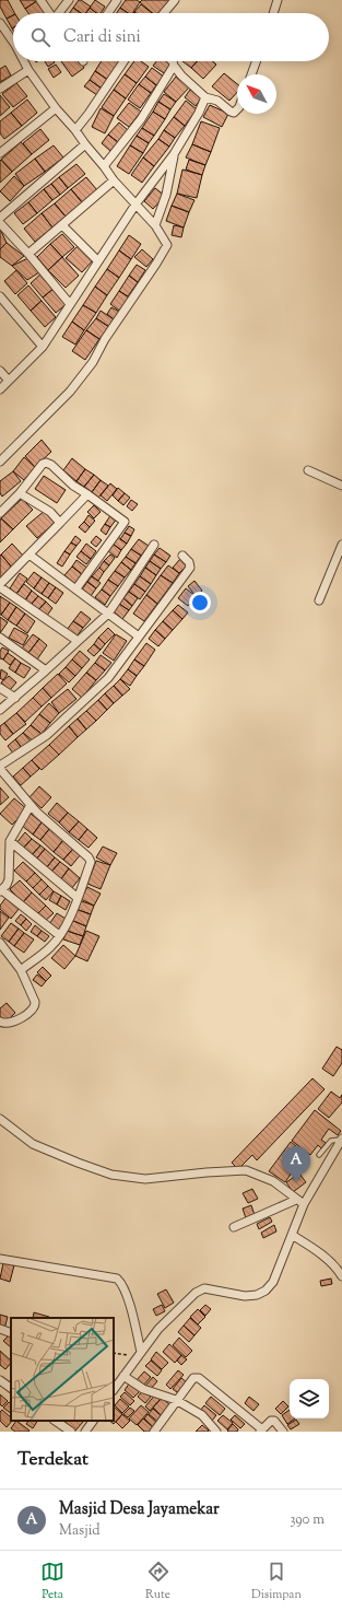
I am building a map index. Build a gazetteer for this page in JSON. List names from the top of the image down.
{
  "north": "top left",
  "page": {
    "search": "Cari di sini",
    "pins": "A",
    "heading": "Terdekat",
    "list": [
      {
        "mark": "A",
        "name": "Masjid Desa Jayamekar",
        "note": "Masjid",
        "value": "390 m"
      }
    ],
    "nav": ["Peta", "Rute", "Disimpan"]
  }
}
